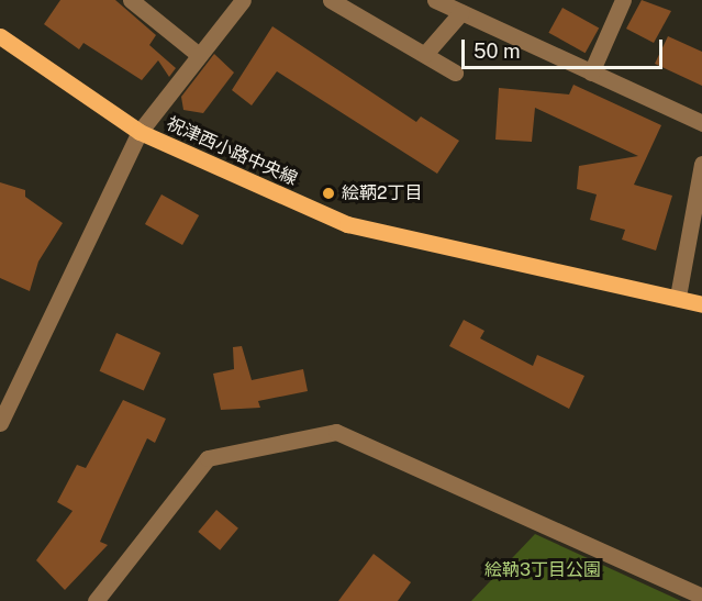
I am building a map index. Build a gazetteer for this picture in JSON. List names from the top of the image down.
{
  "streets": {
    "main road": ["祝津西小路中央線"]
  },
  "parks": ["絵靹3丁目公園"],
  "places": ["絵鞆2丁目"],
  "scale_bar": "50 m"
}
